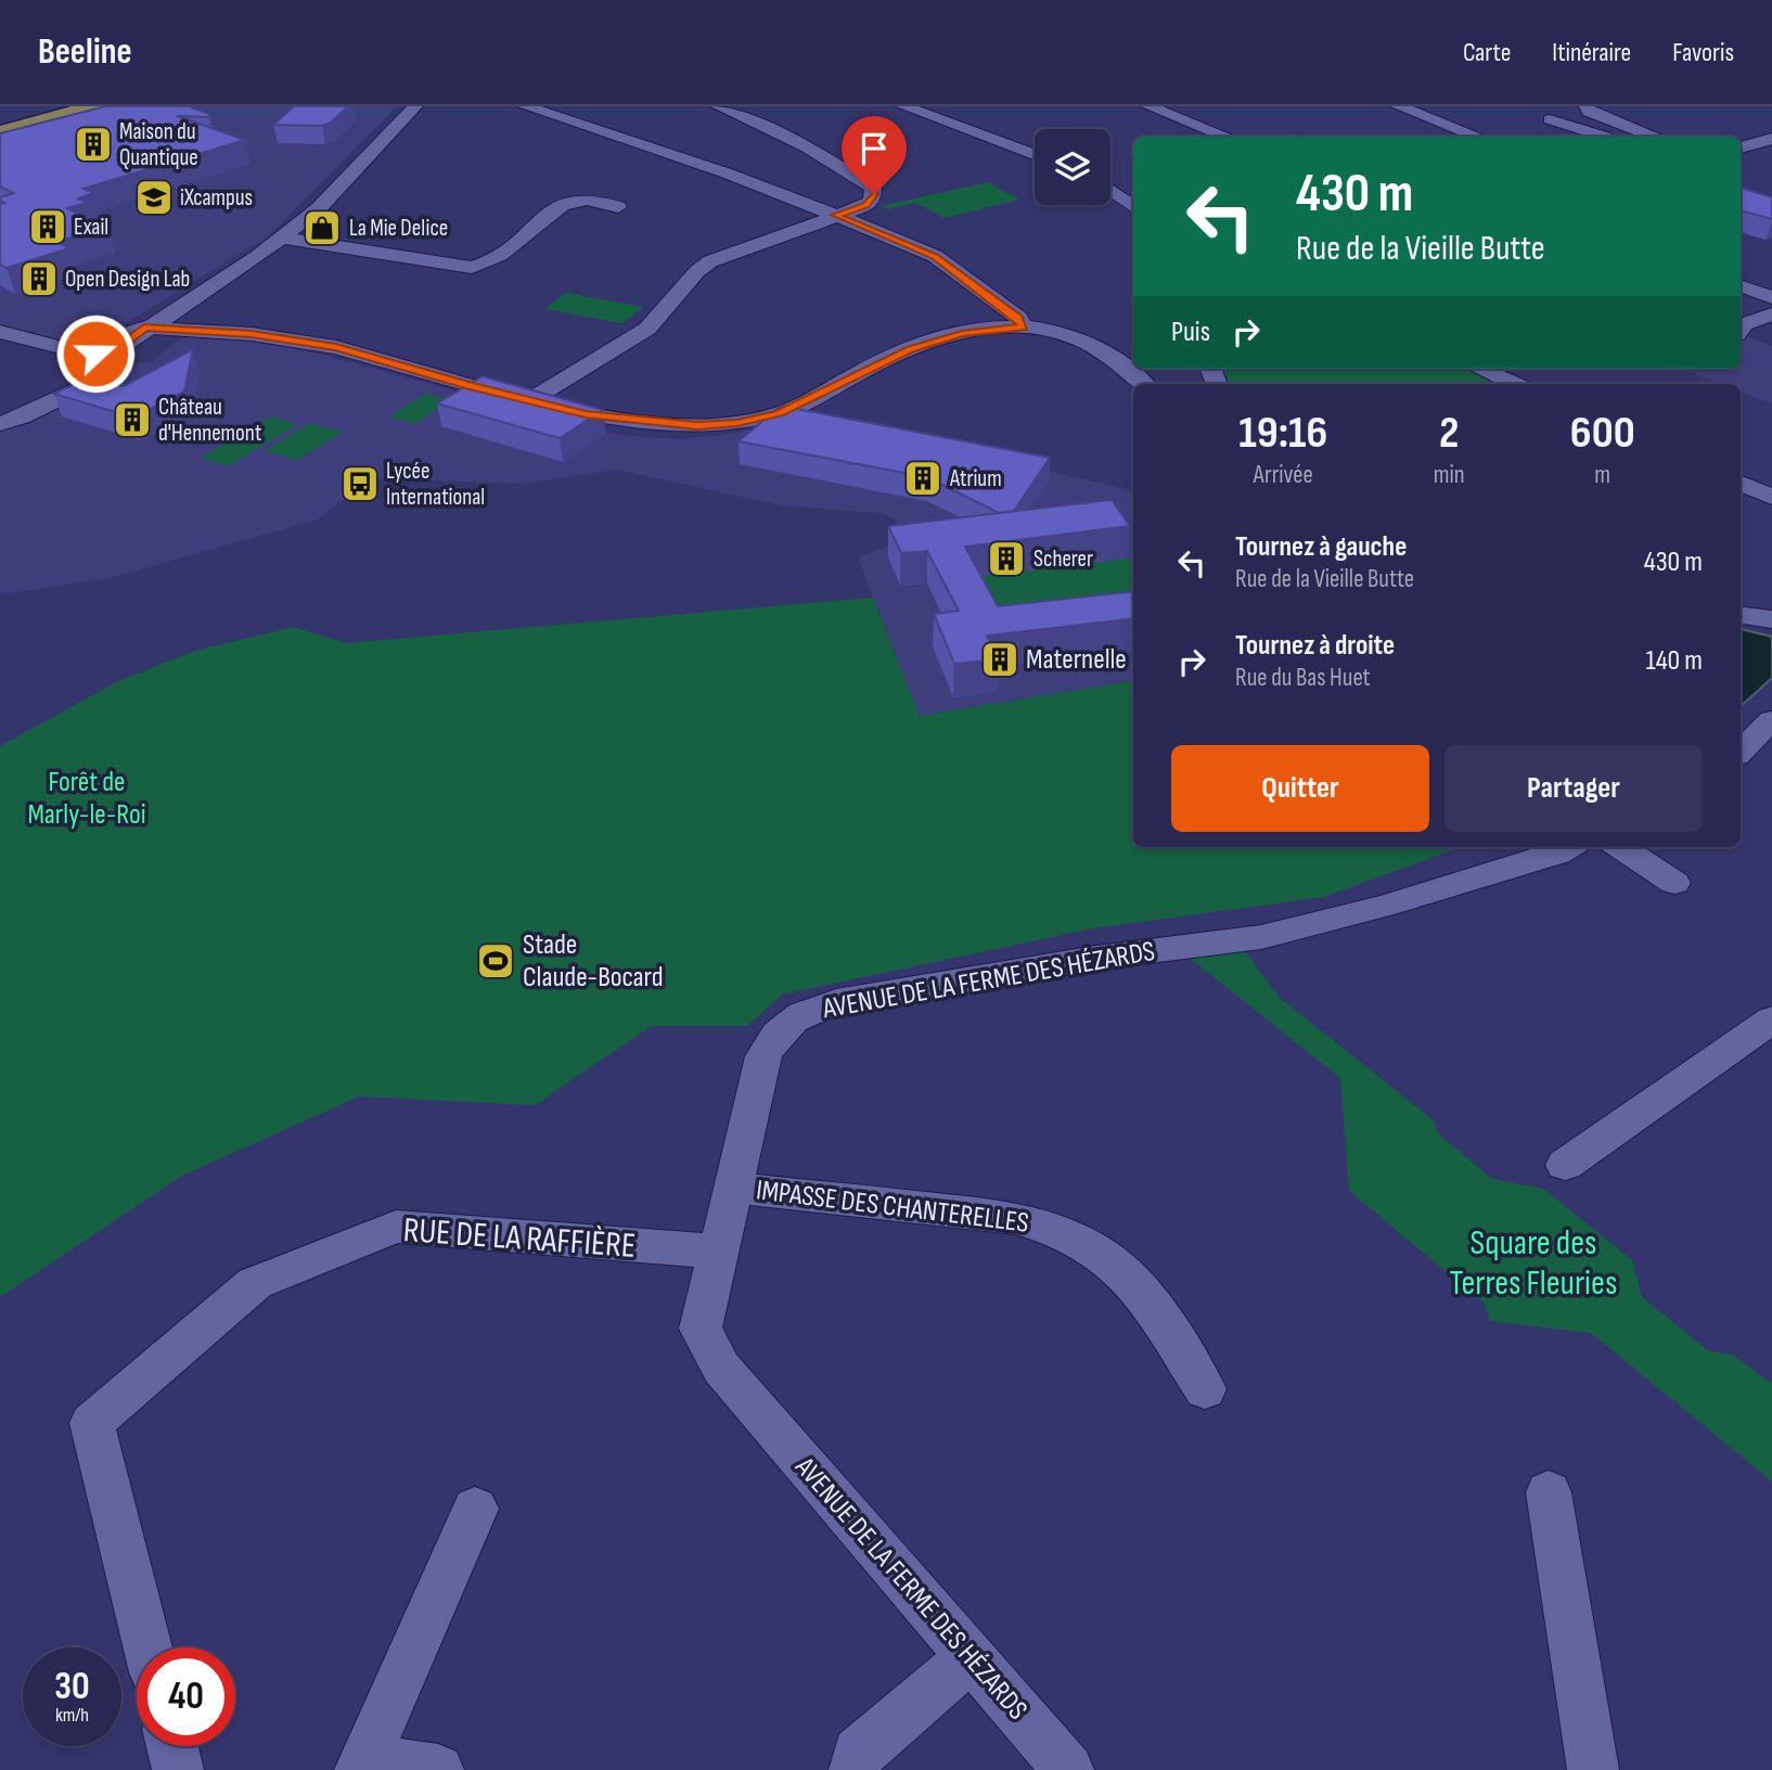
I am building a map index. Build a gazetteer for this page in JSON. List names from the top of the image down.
{
  "streets": {
    "street": ["AVENUE DE LA FERME DES HÉZARDS", "IMPASSE DES CHANTERELLES", "RUE DE LA RAFFIÈRE"]
  },
  "crossings": [
    ["AVENUE DE LA FERME DES HÉZARDS", "IMPASSE DES CHANTERELLES"],
    ["AVENUE DE LA FERME DES HÉZARDS", "RUE DE LA RAFFIÈRE"]
  ],
  "parks": ["Forêt de Marly-le-Roi", "Square des Terres Fleuries"],
  "places": {
    "building": [
      "Maison du Quantique",
      "Exail",
      "Open Design Lab",
      "Château d'Hennemont",
      "Atrium",
      "Scherer",
      "Maternelle"
    ],
    "school or university": ["iXcampus"],
    "shop": ["La Mie Delice"],
    "bus stop": ["Lycée International"],
    "sports": ["Stade Claude-Bocard"]
  },
  "page": {
    "header": "Beeline",
    "nav": ["Carte", "Itinéraire", "Favoris"],
    "turn": ["430 m", "Rue de la Vieille Butte"],
    "then": "Puis",
    "eta": [
      "19:16",
      "Arrivée",
      "2",
      "min",
      "600",
      "m"
    ],
    "list": [
      {
        "name": "Tournez à gauche",
        "note": "Rue de la Vieille Butte",
        "value": "430 m"
      },
      {
        "name": "Tournez à droite",
        "note": "Rue du Bas Huet",
        "value": "140 m"
      }
    ],
    "buttons": ["Quitter", "Partager"],
    "speed": "30 km/h",
    "limit": "40"
  }
}
